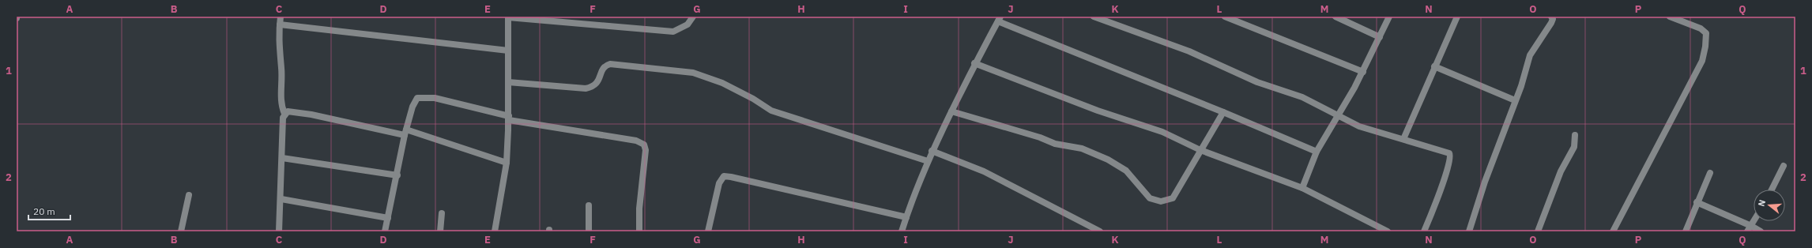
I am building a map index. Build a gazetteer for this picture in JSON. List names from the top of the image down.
{
  "scale_bar": "20 m",
  "north": "left",
  "grid": {
    "columns": [
      "A",
      "B",
      "C",
      "D",
      "E",
      "F",
      "G",
      "H",
      "I",
      "J",
      "K",
      "L",
      "M",
      "N",
      "O",
      "P",
      "Q"
    ],
    "rows": ["1", "2"]
  }
}
